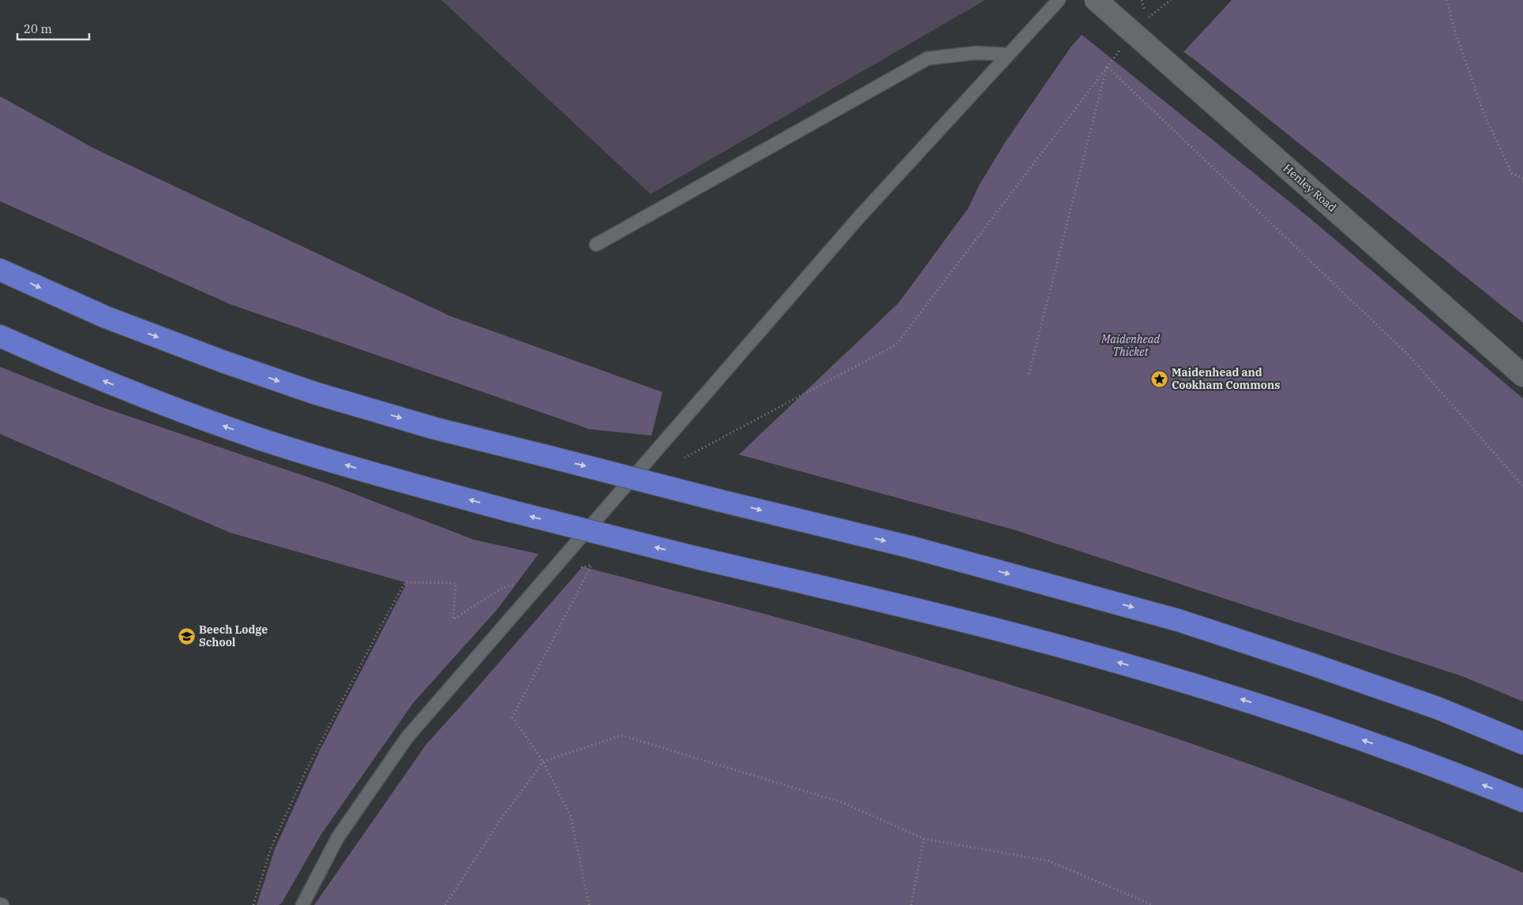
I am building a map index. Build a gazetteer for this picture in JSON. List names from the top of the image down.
{
  "streets": {
    "street": ["Henley Road"]
  },
  "parks": ["Maidenhead Thicket"],
  "places": {
    "place": ["Maidenhead and Cookham Commons"],
    "school or university": ["Beech Lodge School"]
  },
  "scale_bar": "20 m"
}
